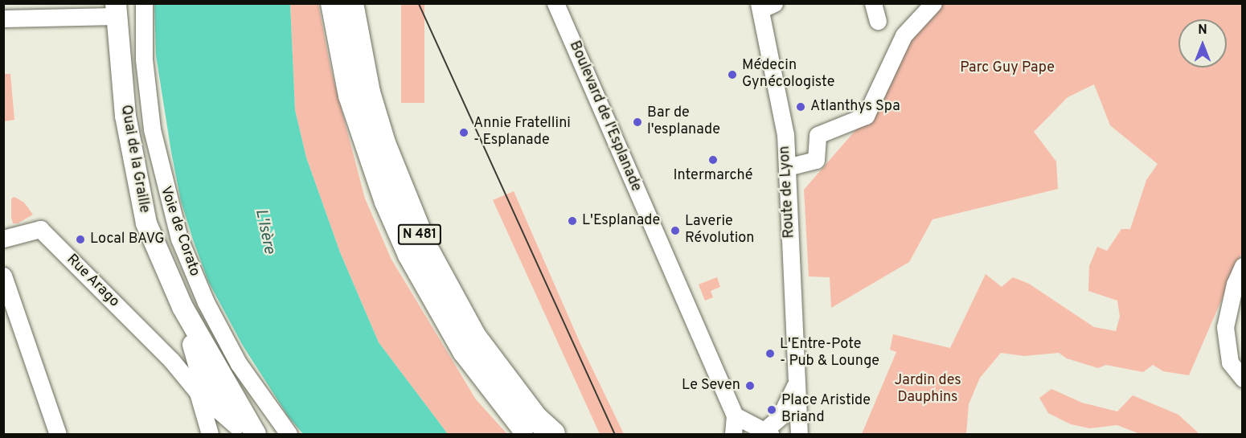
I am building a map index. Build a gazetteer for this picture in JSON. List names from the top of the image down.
{
  "streets": {
    "highway": ["N 481"],
    "main road": ["Quai de la Graille"],
    "street": [
      "Boulevard de l'Esplanade",
      "Route de Lyon",
      "Voie de Corato",
      "Rue Arago"
    ]
  },
  "water": ["L'Isère"],
  "parks": ["Parc Guy Pape", "Jardin des Dauphins"],
  "places": [
    "Médecin Gynécologiste",
    "Atlanthys Spa",
    "Bar de l'esplanade",
    "Annie Fratellini - Esplanade",
    "Intermarché",
    "L'Esplanade",
    "Laverie Révolution",
    "Local BAVG",
    "L'Entre-Pote - Pub & Lounge",
    "Le Seven",
    "Place Aristide Briand"
  ],
  "north": "top"
}
